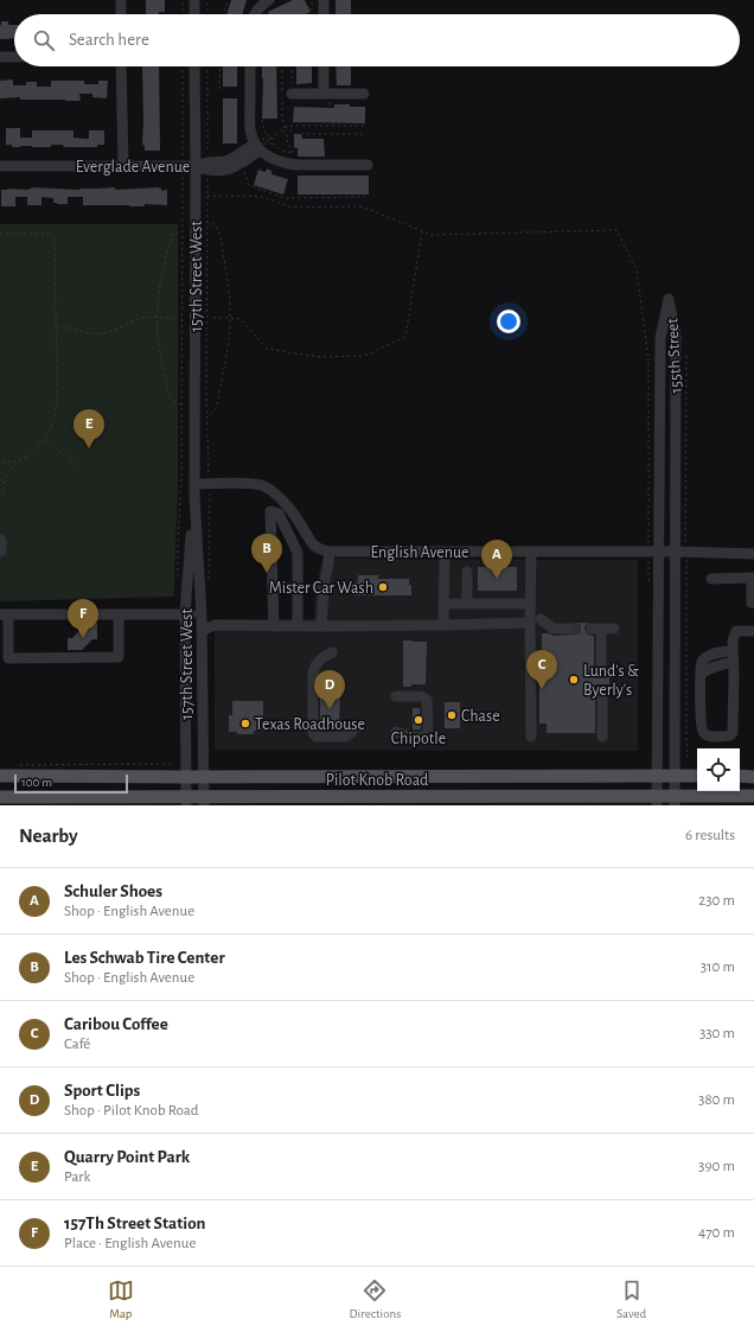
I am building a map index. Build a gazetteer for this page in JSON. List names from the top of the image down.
{
  "streets": {
    "main road": ["Pilot Knob Road"],
    "street": [
      "Everglade Avenue",
      "157th Street West",
      "155th Street",
      "English Avenue"
    ]
  },
  "crossings": [
    ["Everglade Avenue", "157th Street West"],
    ["157th Street West", "English Avenue"],
    ["157th Street West", "Pilot Knob Road"],
    ["155th Street", "English Avenue"],
    ["155th Street", "Pilot Knob Road"]
  ],
  "places": [
    "Mister Car Wash",
    "Lund's & Byerly's",
    "Chase",
    "Chipotle",
    "Texas Roadhouse"
  ],
  "scale_bar": "100 m",
  "page": {
    "search": "Search here",
    "pins": [
      "E",
      "B",
      "A",
      "F",
      "C",
      "D"
    ],
    "scale": "100 m",
    "heading": ["Nearby", "6 results"],
    "list": [
      {
        "mark": "A",
        "name": "Schuler Shoes",
        "note": "Shop · English Avenue",
        "value": "230 m"
      },
      {
        "mark": "B",
        "name": "Les Schwab Tire Center",
        "note": "Shop · English Avenue",
        "value": "310 m"
      },
      {
        "mark": "C",
        "name": "Caribou Coffee",
        "note": "Café",
        "value": "330 m"
      },
      {
        "mark": "D",
        "name": "Sport Clips",
        "note": "Shop · Pilot Knob Road",
        "value": "380 m"
      },
      {
        "mark": "E",
        "name": "Quarry Point Park",
        "note": "Park",
        "value": "390 m"
      },
      {
        "mark": "F",
        "name": "157Th Street Station",
        "note": "Place · English Avenue",
        "value": "470 m"
      }
    ],
    "nav": ["Map", "Directions", "Saved"]
  }
}
